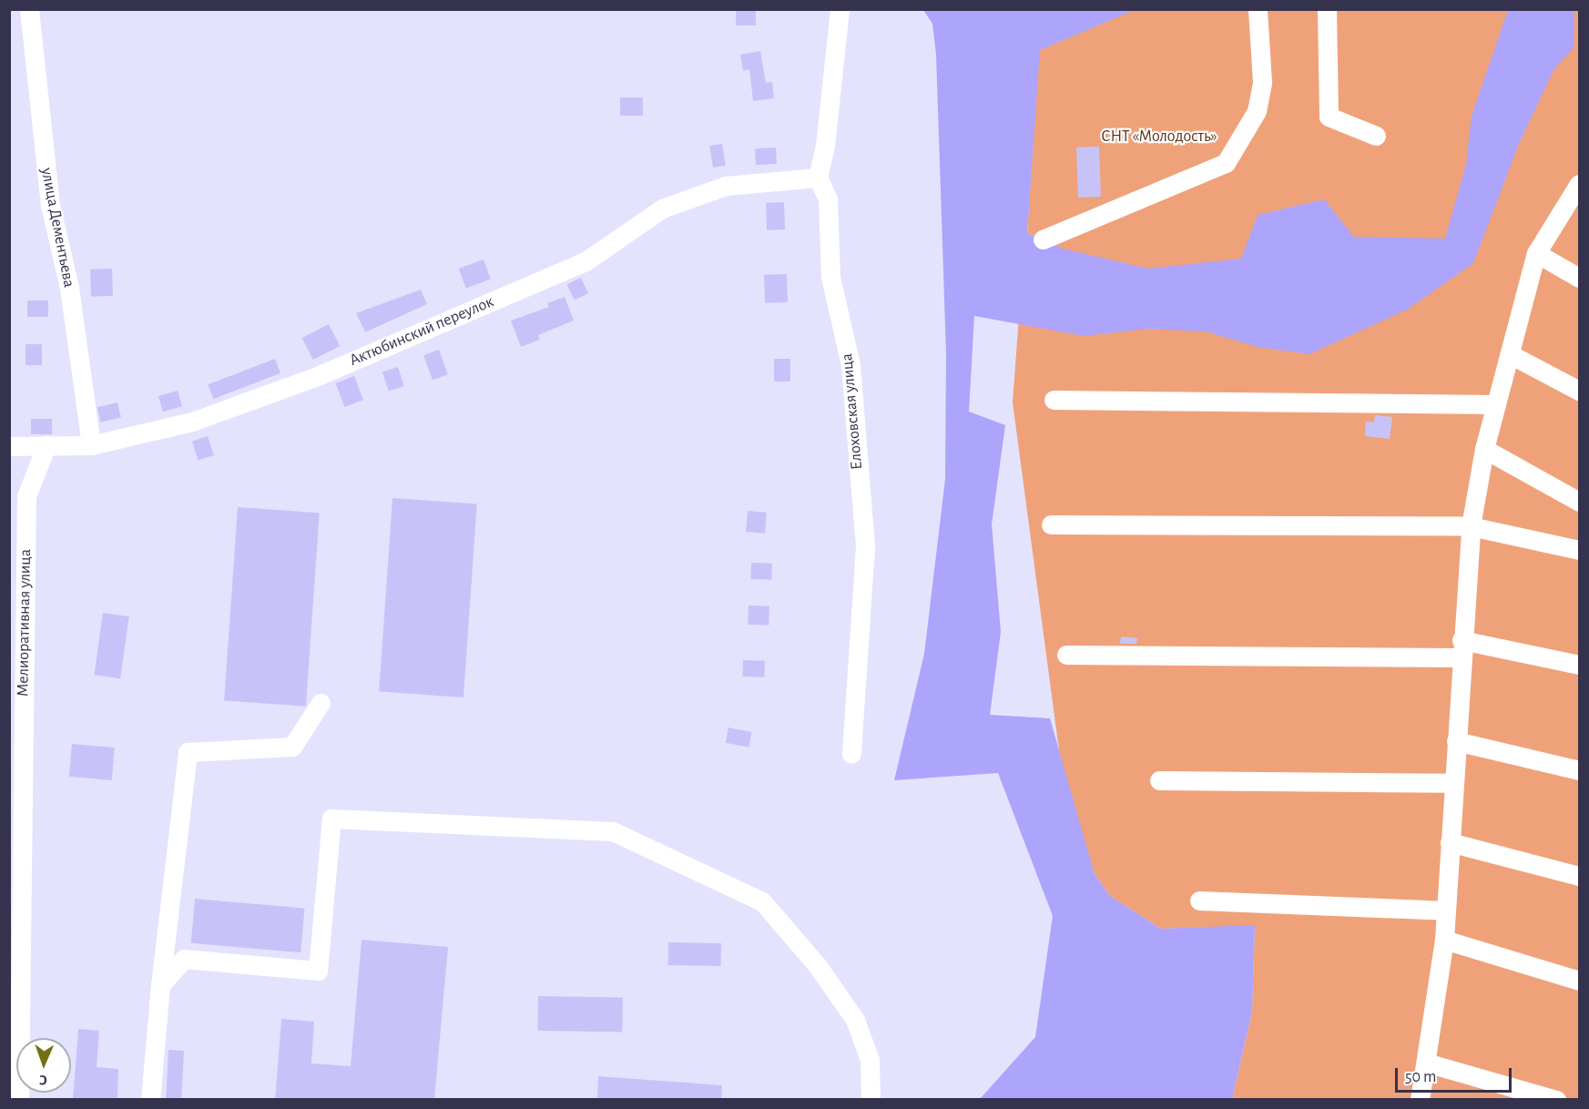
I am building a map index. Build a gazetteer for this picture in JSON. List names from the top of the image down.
{
  "streets": {
    "street": [
      "улица Дементьева",
      "Актюбинский переулок",
      "Елоховская улица",
      "Мелиоративная улица"
    ]
  },
  "crossings": [
    ["улица Дементьева", "Актюбинский переулок"],
    ["Актюбинский переулок", "Елоховская улица"],
    ["Актюбинский переулок", "Мелиоративная улица"]
  ],
  "parks": ["СНТ «Молодость»"],
  "scale_bar": "50 m",
  "north": "bottom"
}
